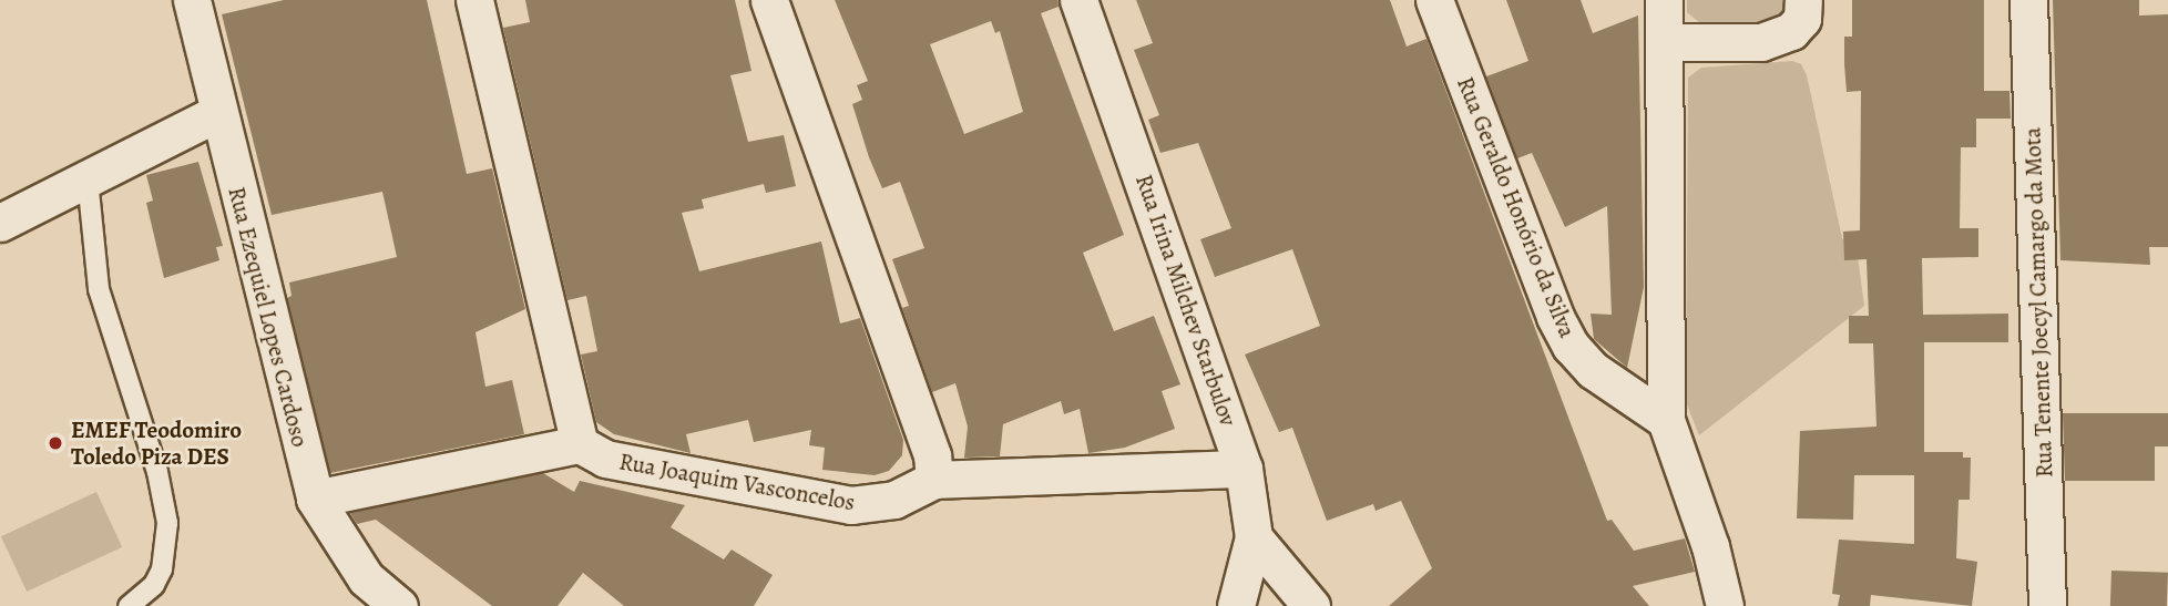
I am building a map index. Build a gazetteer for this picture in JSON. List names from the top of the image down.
{
  "streets": {
    "street": [
      "Rua Geraldo Honório da Silva",
      "Rua Irina Milchev Starbulov",
      "Rua Tenente Joecyl Camargo da Mota",
      "Rua Ezequiel Lopes Cardoso",
      "Rua Joaquim Vasconcelos"
    ]
  },
  "places": ["EMEF Teodomiro Toledo Piza DES"]
}
